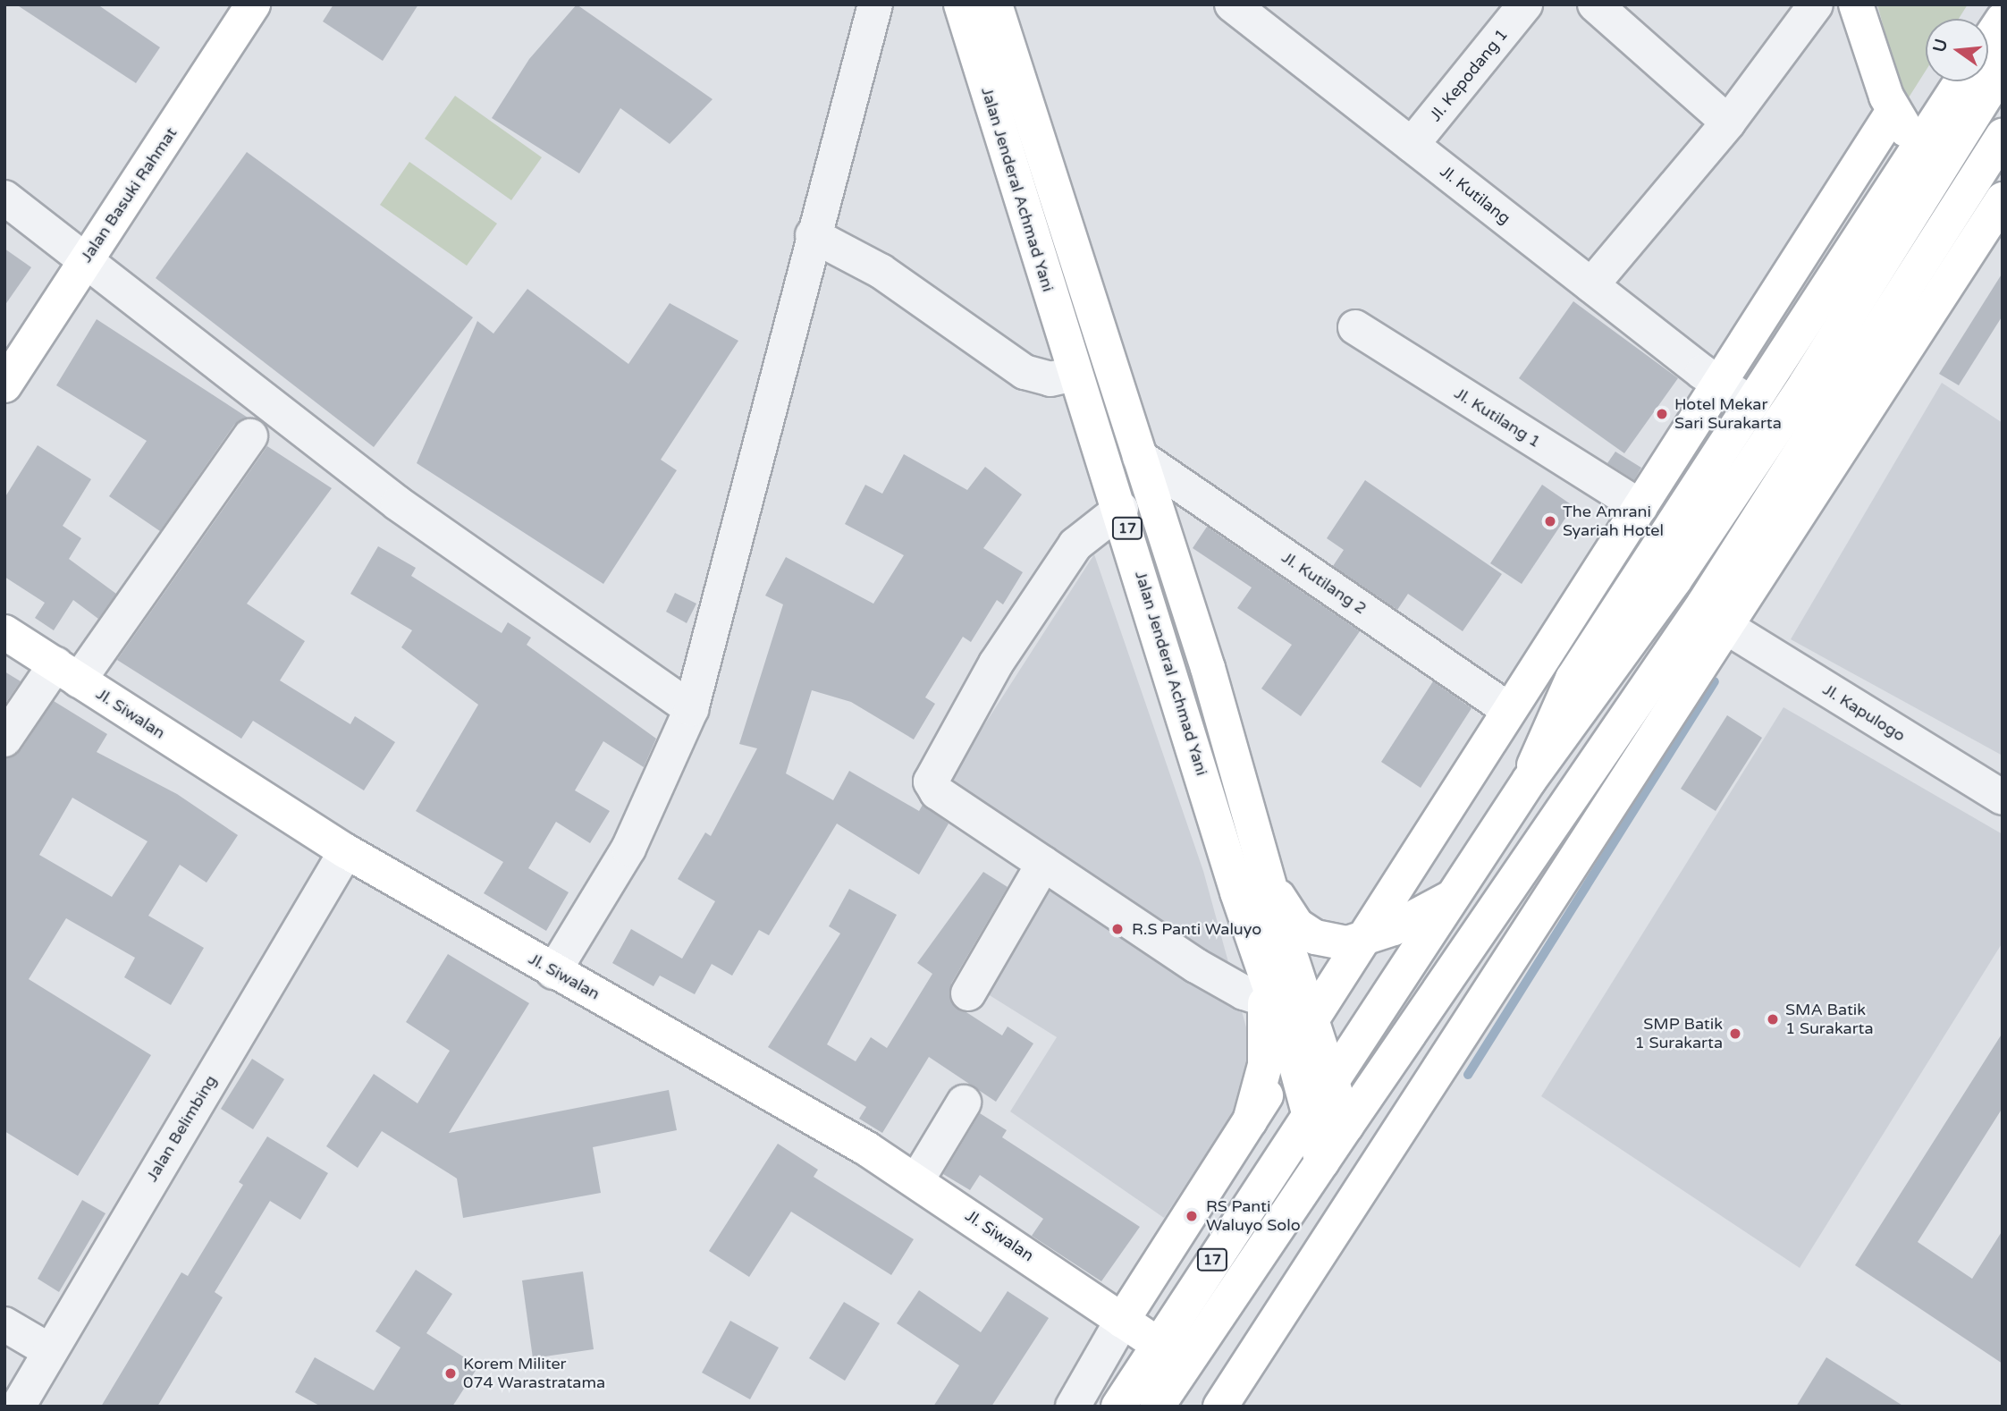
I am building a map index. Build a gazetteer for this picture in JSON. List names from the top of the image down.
{
  "streets": {
    "main road": [
      "Jalan Jenderal Achmad Yani",
      "Jalan Basuki Rahmat",
      "17",
      "Jl. Siwalan"
    ],
    "street": [
      "Jl. Kepodang 1",
      "Jl. Kutilang",
      "Jl. Kutilang 1",
      "Jl. Kutilang 2",
      "Jl. Kapulogo",
      "Jalan Belimbing"
    ]
  },
  "crossings": [
    ["Jl. Kepodang 1", "Jl. Kutilang"],
    ["Jalan Jenderal Achmad Yani", "17"],
    ["17", "Jl. Kutilang 2"],
    ["17", "Jl. Siwalan"],
    ["Jl. Siwalan", "Jalan Belimbing"]
  ],
  "places": [
    "Hotel Mekar Sari Surakarta",
    "The Amrani Syariah Hotel",
    "R.S Panti Waluyo",
    "SMA Batik 1 Surakarta",
    "SMP Batik 1 Surakarta",
    "RS Panti Waluyo Solo",
    "Korem Militer 074 Warastratama"
  ],
  "north": "left"
}
